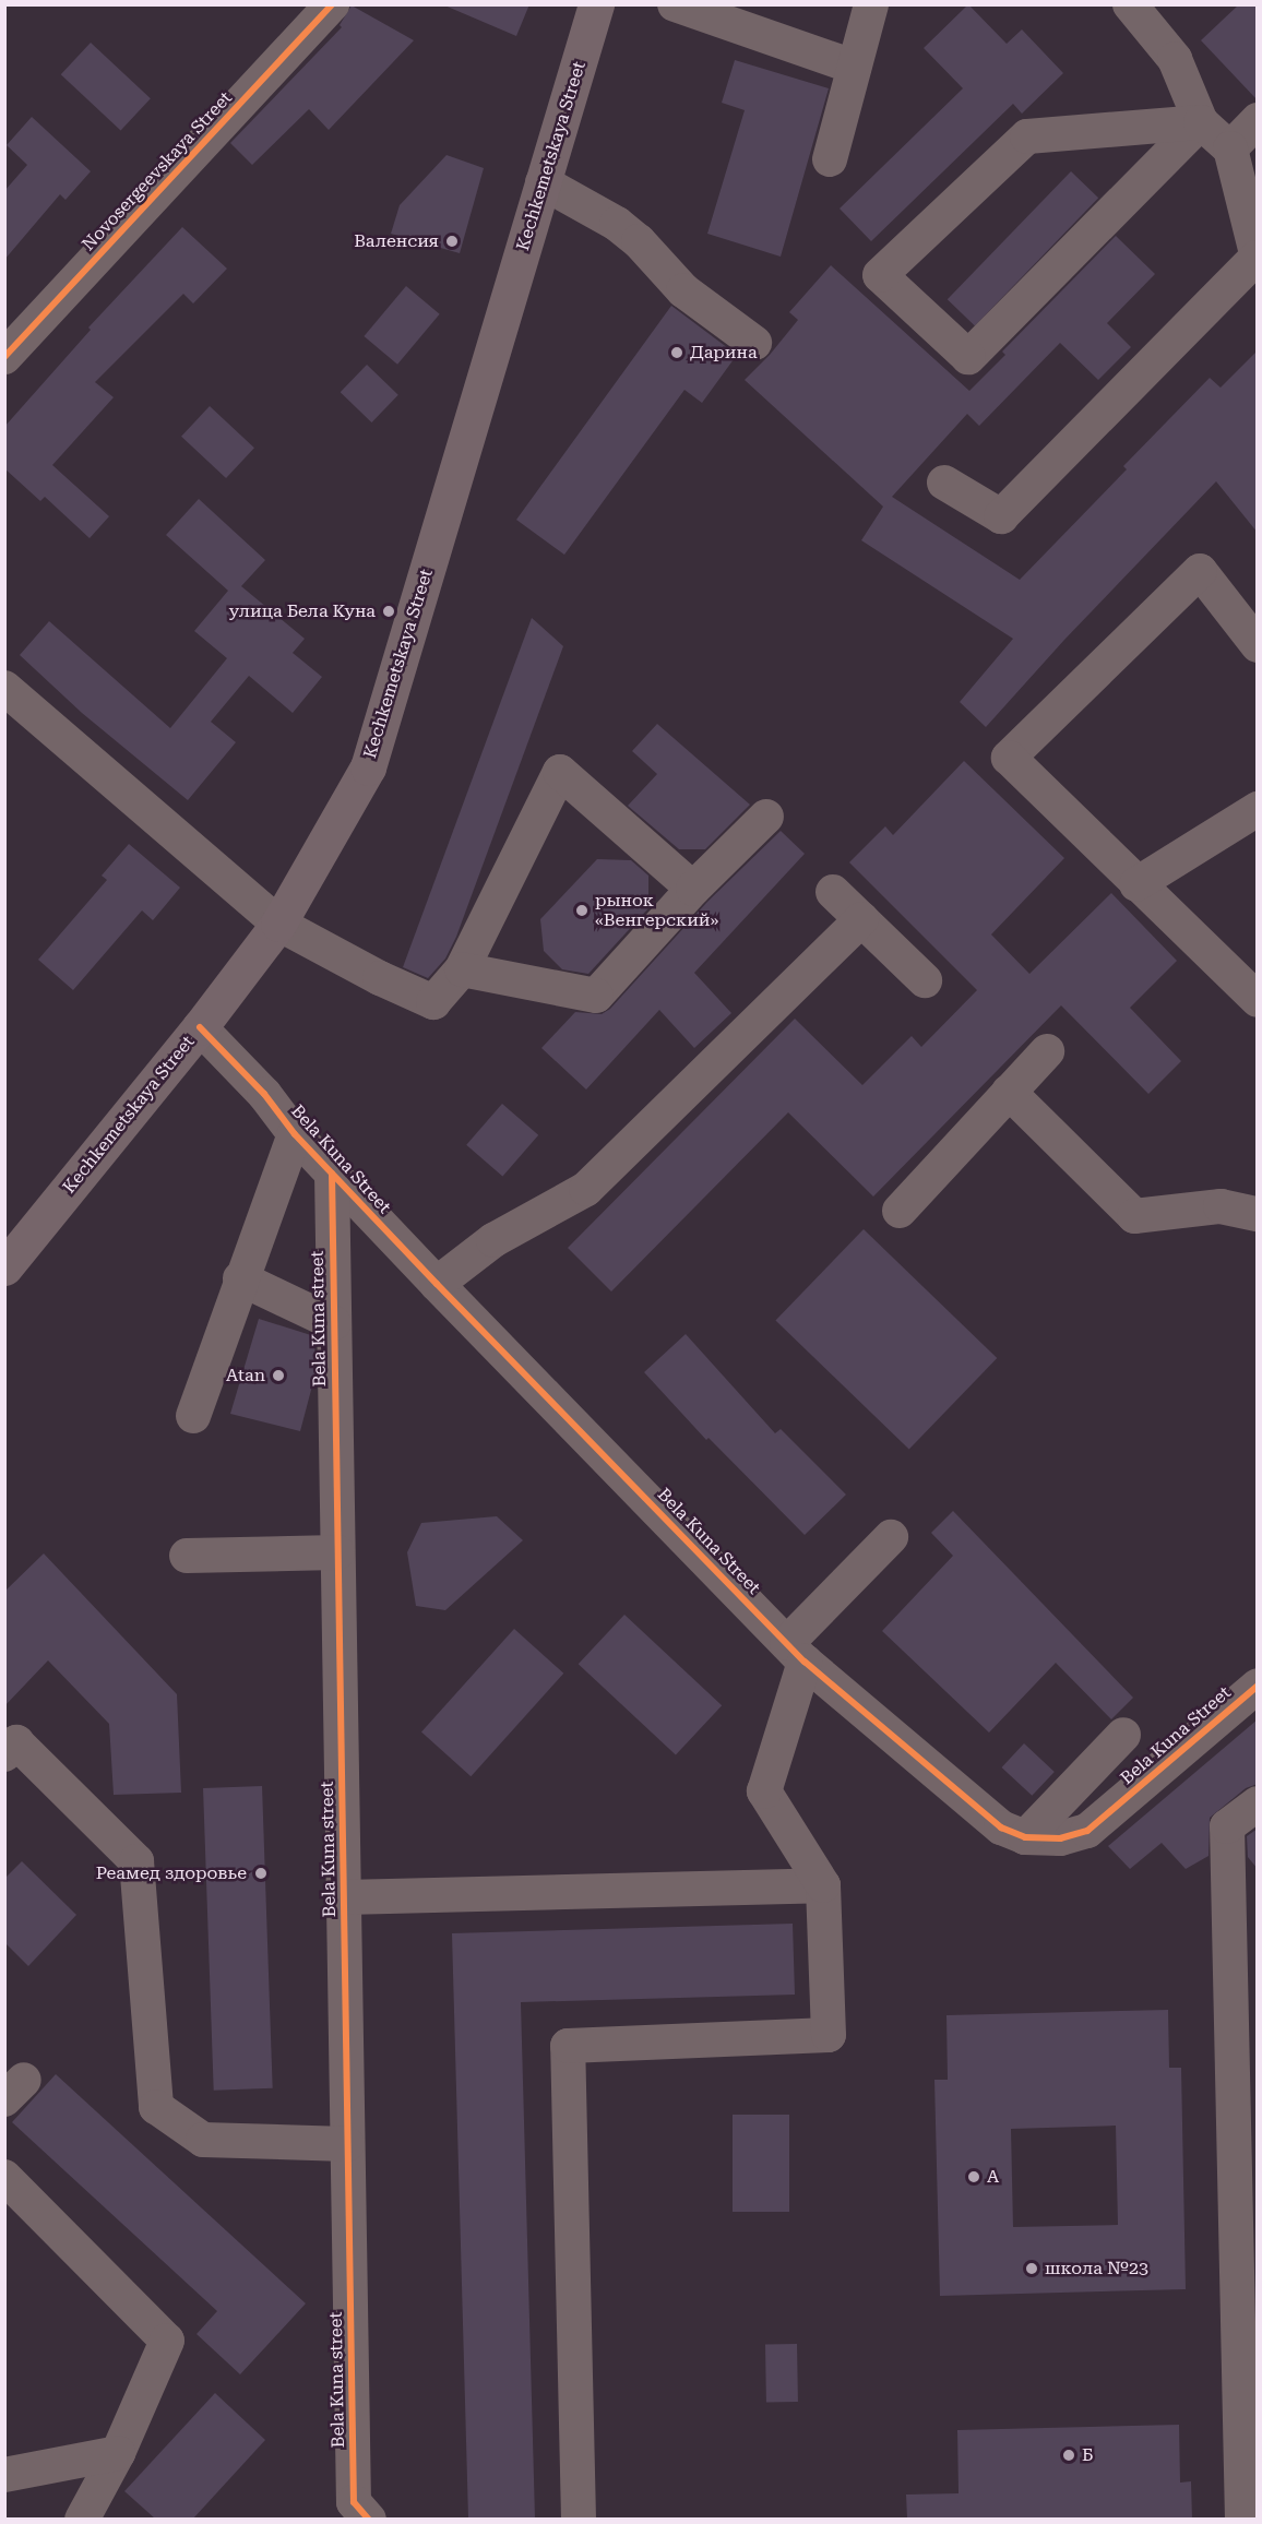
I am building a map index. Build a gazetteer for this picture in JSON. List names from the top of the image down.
{
  "streets": {
    "main road": ["Kechkemetskaya Street"],
    "street": ["Novosergeevskaya Street", "Bela Kuna Street", "Bela Kuna street"]
  },
  "crossings": [
    ["Kechkemetskaya Street", "Bela Kuna Street"],
    ["Bela Kuna Street", "Bela Kuna street"]
  ],
  "places": [
    "Валенсия",
    "Дарина",
    "улица Бела Куна",
    "рынок «Венгерский»",
    "Аtan",
    "Реамед здоровье",
    "А",
    "школа №23",
    "Б"
  ]
}
